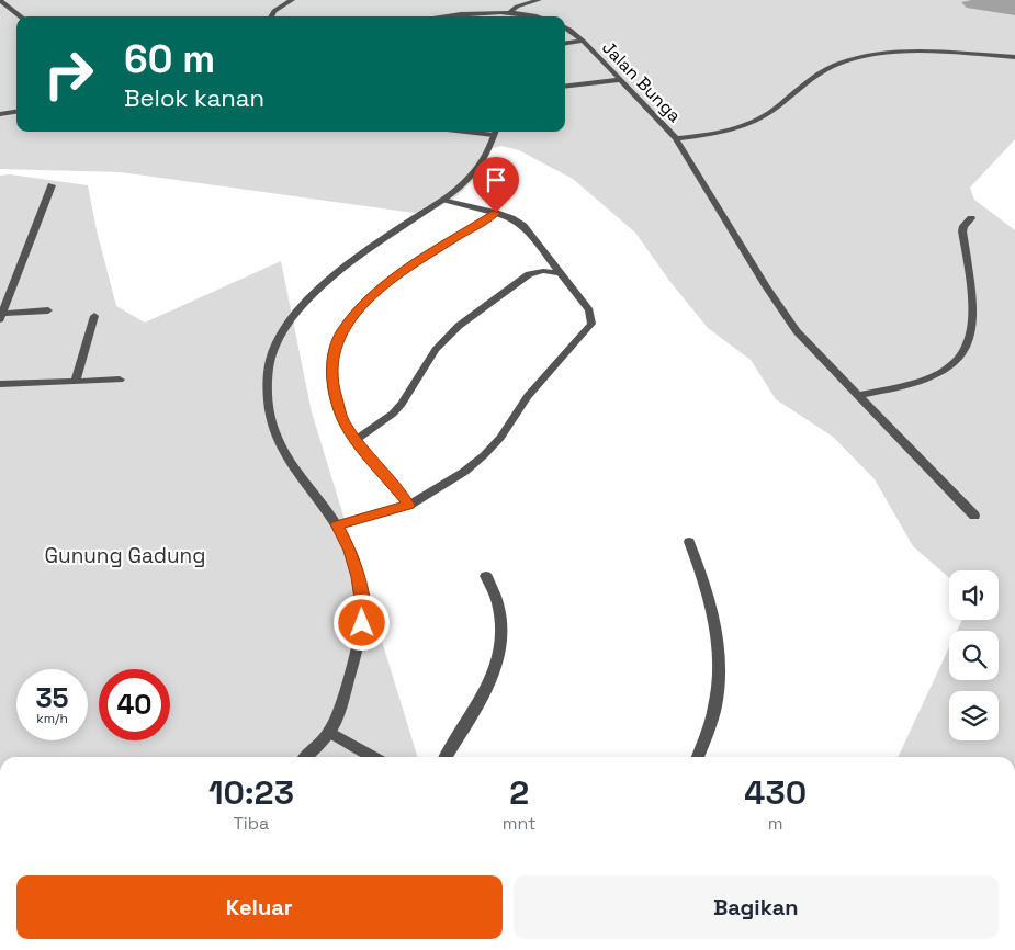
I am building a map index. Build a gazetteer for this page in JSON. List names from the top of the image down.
{
  "streets": {
    "street": ["Jalan Bunga"]
  },
  "parks": ["Gunung Gadung"],
  "page": {
    "turn": ["60 m", "Belok kanan"],
    "speed": "35 km/h",
    "limit": "40",
    "eta": [
      "10:23",
      "Tiba",
      "2",
      "mnt",
      "430",
      "m"
    ],
    "buttons": ["Keluar", "Bagikan"]
  }
}
